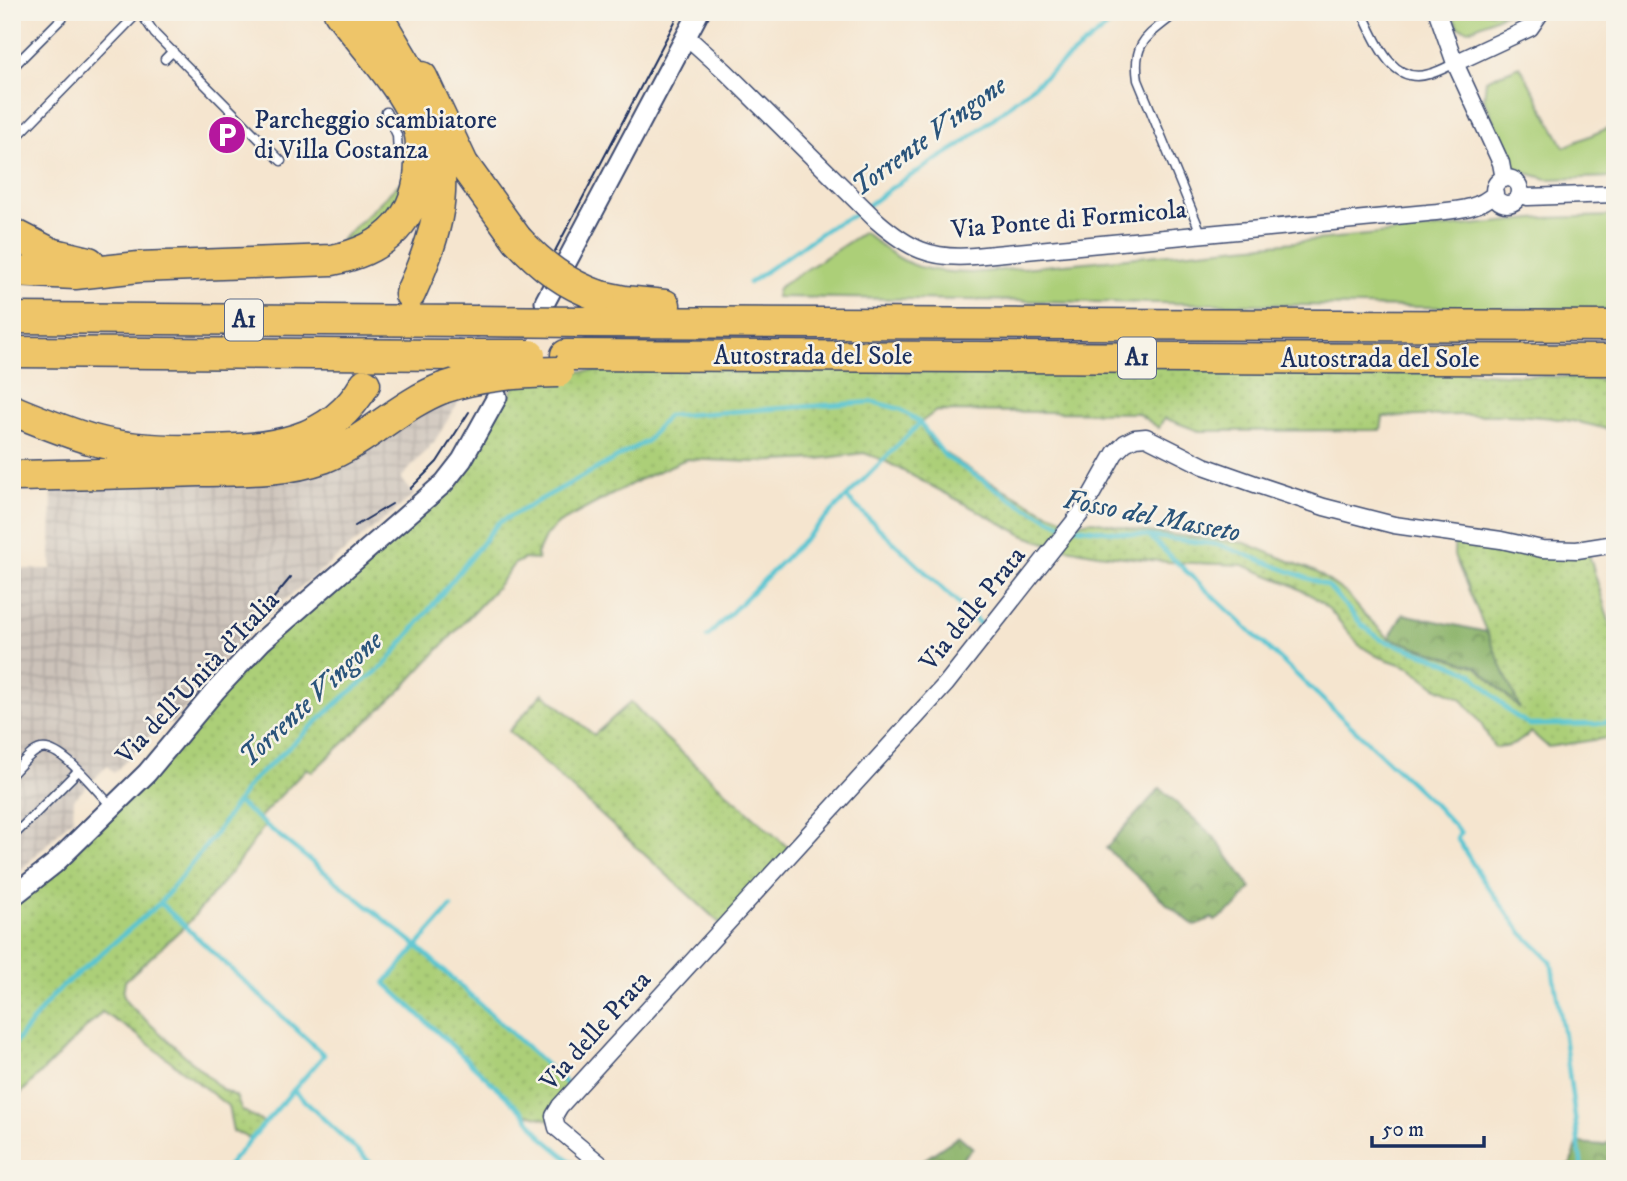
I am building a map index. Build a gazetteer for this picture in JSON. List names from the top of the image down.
{
  "streets": {
    "highway": ["A1", "Autostrada del Sole"],
    "street": ["Via Ponte di Formicola", "Via delle Prata", "Via dell'Unità d'Italia"]
  },
  "crossings": [
    ["A1", "Autostrada del Sole"]
  ],
  "water": ["Torrente Vingone", "Fosso del Masseto"],
  "places": {
    "parking": ["Parcheggio scambiatore di Villa Costanza"]
  },
  "scale_bar": "50 m"
}
